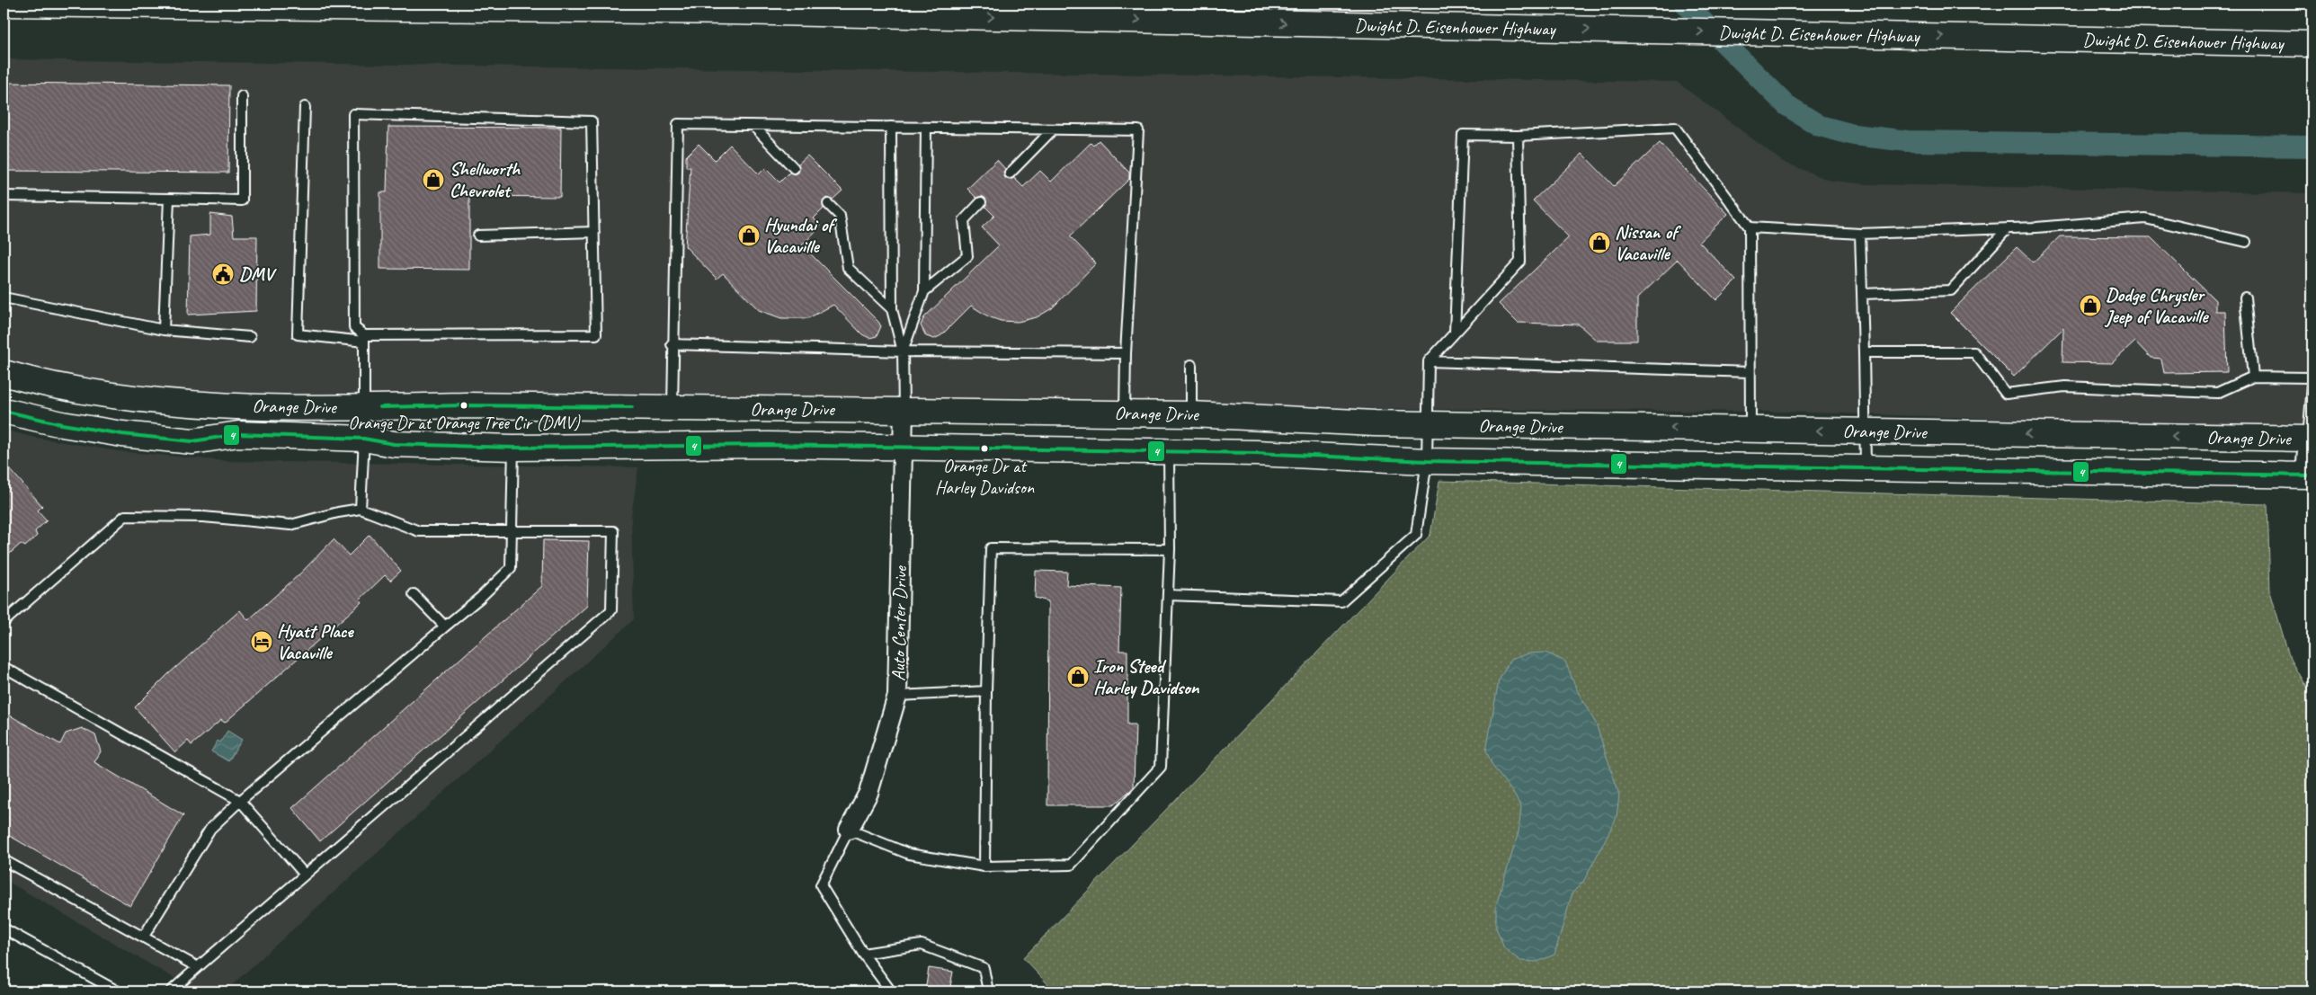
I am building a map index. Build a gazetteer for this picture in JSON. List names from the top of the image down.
{
  "streets": {
    "main road": ["Dwight D. Eisenhower Highway", "Orange Drive"],
    "street": ["Auto Center Drive"]
  },
  "crossings": [
    ["Orange Drive", "Auto Center Drive"]
  ],
  "one_way": ["Dwight D. Eisenhower Highway"],
  "places": {
    "shop": [
      "Shellworth Chevrolet",
      "Hyundai of Vacaville",
      "Nissan of Vacaville",
      "Dodge Chrysler Jeep of Vacaville",
      "Iron Steed Harley Davidson"
    ],
    "public building": ["DMV"],
    "other": ["Orange Dr at Orange Tree Cir (DMV)", "Orange Dr at Harley Davidson"],
    "hotel": ["Hyatt Place Vacaville"]
  },
  "lines": ["transit line 4"]
}
